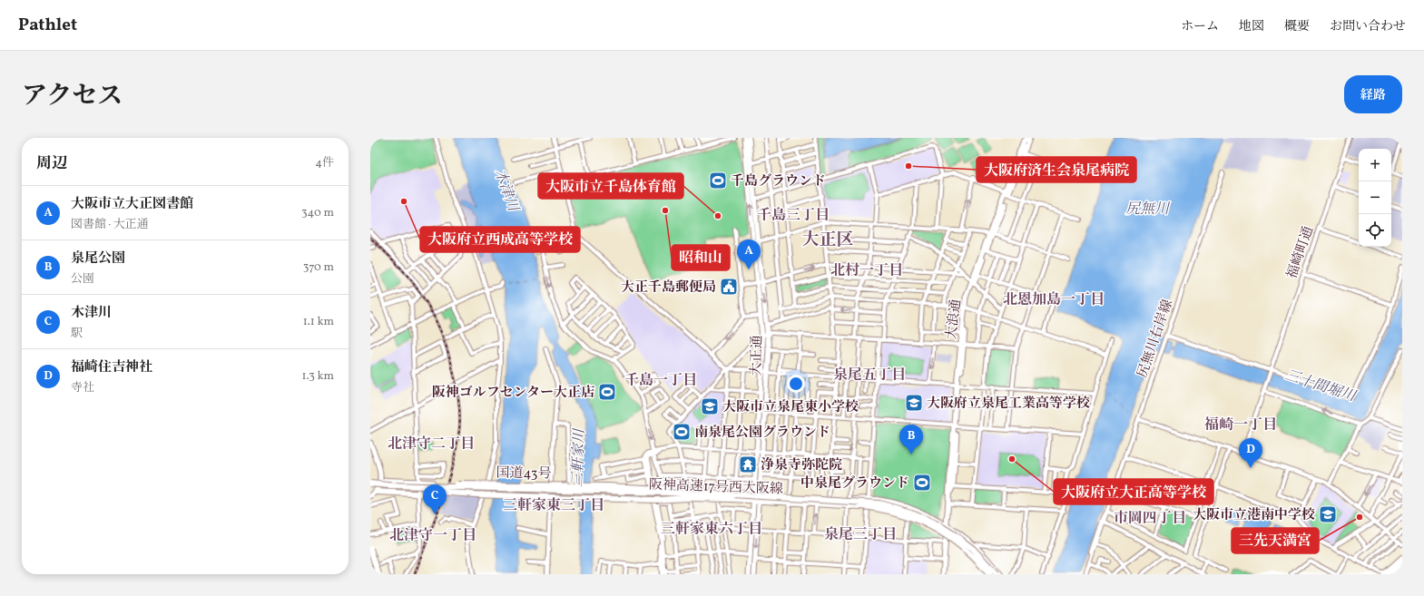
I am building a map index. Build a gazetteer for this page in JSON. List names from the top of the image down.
{
  "streets": {
    "highway": ["国道43号", "阪神高速17号西大阪線"],
    "main road": ["大浪通", "大正通"],
    "street": ["福崎町通", "尻無川右岸線"]
  },
  "crossings": [
    ["大正通", "国道43号"]
  ],
  "districts": [
    "千島三丁目",
    "大正区",
    "北村一丁目",
    "北恩加島一丁目",
    "泉尾五丁目",
    "千島一丁目",
    "福崎一丁目",
    "北津守二丁目",
    "三軒家東三丁目",
    "市岡四丁目",
    "三軒家東六丁目",
    "泉尾三丁目",
    "北津守一丁目"
  ],
  "water": [
    "木津川",
    "尻無川",
    "三十間堀川",
    "三軒家川"
  ],
  "places": {
    "other": [
      "大阪府済生会泉尾病院",
      "大阪府立西成高等学校",
      "昭和山",
      "大阪市立千島体育館",
      "大阪府立大正高等学校",
      "三先天満宮"
    ],
    "sports": [
      "千島グラウンド",
      "阪神ゴルフセンター大正店",
      "南泉尾公園グラウンド",
      "中泉尾グラウンド"
    ],
    "public building": ["大正千島郵便局"],
    "school or university": ["大阪府立泉尾工業高等学校", "大阪市立泉尾東小学校", "大阪市立港南中学校"],
    "temple": ["浄泉寺弥陀院"]
  },
  "page": {
    "header": "Pathlet",
    "nav": [
      "ホーム",
      "地図",
      "概要",
      "お問い合わせ"
    ],
    "title": "アクセス",
    "buttons": "経路",
    "heading": ["周辺", "4件"],
    "map_buttons": ["+", "−"],
    "list": [
      {
        "mark": "A",
        "name": "大阪市立大正図書館",
        "note": "図書館 · 大正通",
        "value": "340 m"
      },
      {
        "mark": "B",
        "name": "泉尾公園",
        "note": "公園",
        "value": "370 m"
      },
      {
        "mark": "C",
        "name": "木津川",
        "note": "駅",
        "value": "1.1 km"
      },
      {
        "mark": "D",
        "name": "福崎住吉神社",
        "note": "寺社",
        "value": "1.3 km"
      }
    ],
    "pins": [
      "A",
      "B",
      "D",
      "C"
    ]
  }
}
